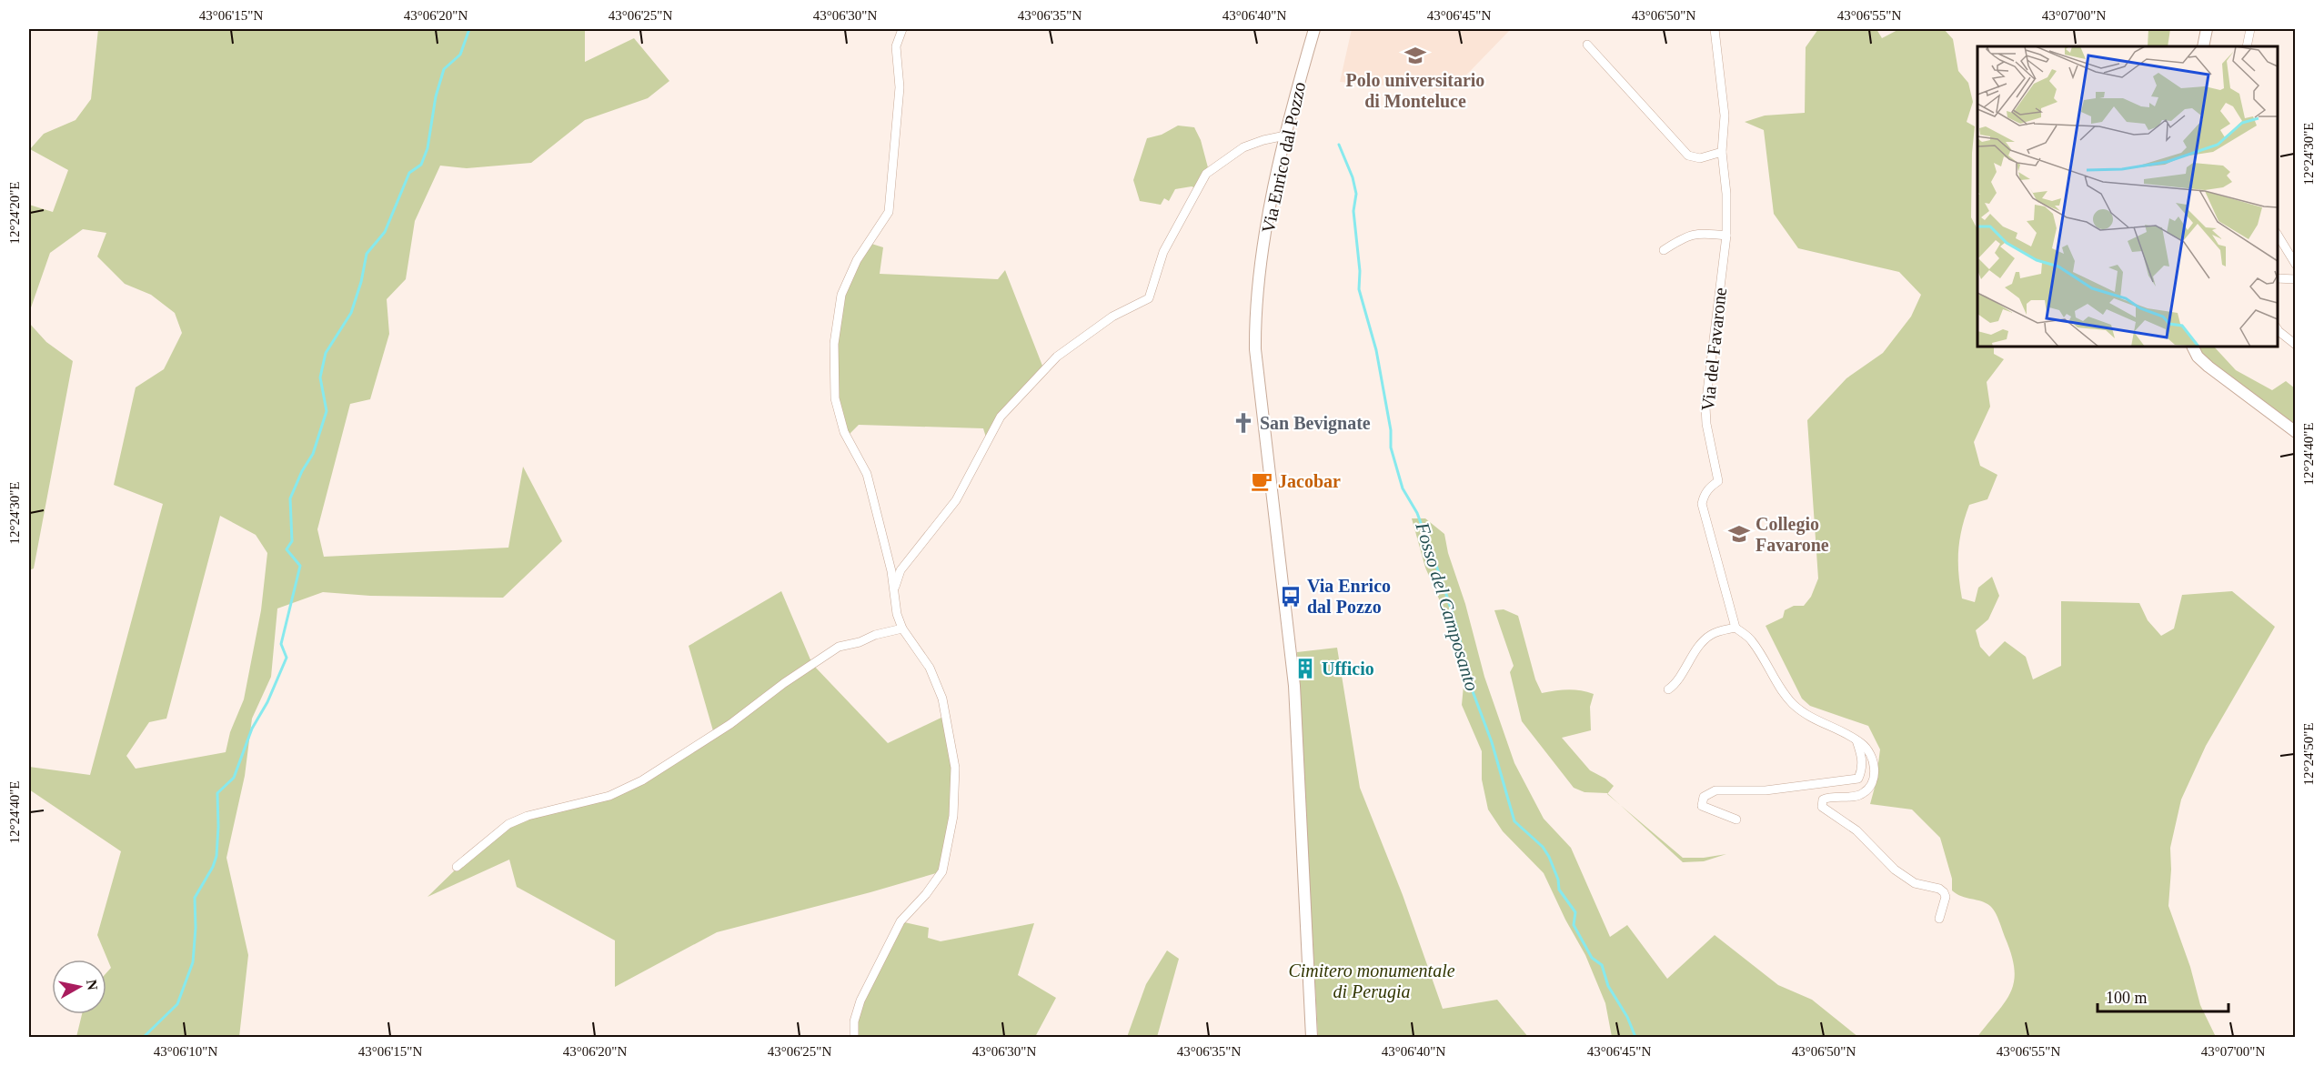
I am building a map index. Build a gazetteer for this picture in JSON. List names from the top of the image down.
{
  "streets": {
    "street": ["Via Enrico dal Pozzo", "Via del Favarone"]
  },
  "water": ["Fosso del Camposanto"],
  "parks": ["Cimitero monumentale di Perugia"],
  "places": {
    "school or university": ["Polo universitario di Monteluce", "Collegio Favarone"],
    "church": ["San Bevignate"],
    "cafe": ["Jacobar"],
    "bus stop": ["Via Enrico dal Pozzo"],
    "building": ["Ufficio"]
  },
  "scale_bar": "100 m",
  "north": "right",
  "coordinates": [
    "43°06'15\"N",
    "43°06'20\"N",
    "43°06'25\"N",
    "43°06'30\"N",
    "43°06'35\"N",
    "43°06'40\"N",
    "43°06'45\"N",
    "43°06'50\"N",
    "43°06'55\"N",
    "43°07'00\"N",
    "12°24'30\"E",
    "12°24'20\"E",
    "12°24'40\"E",
    "12°24'50\"E",
    "43°06'10\"N"
  ]
}
